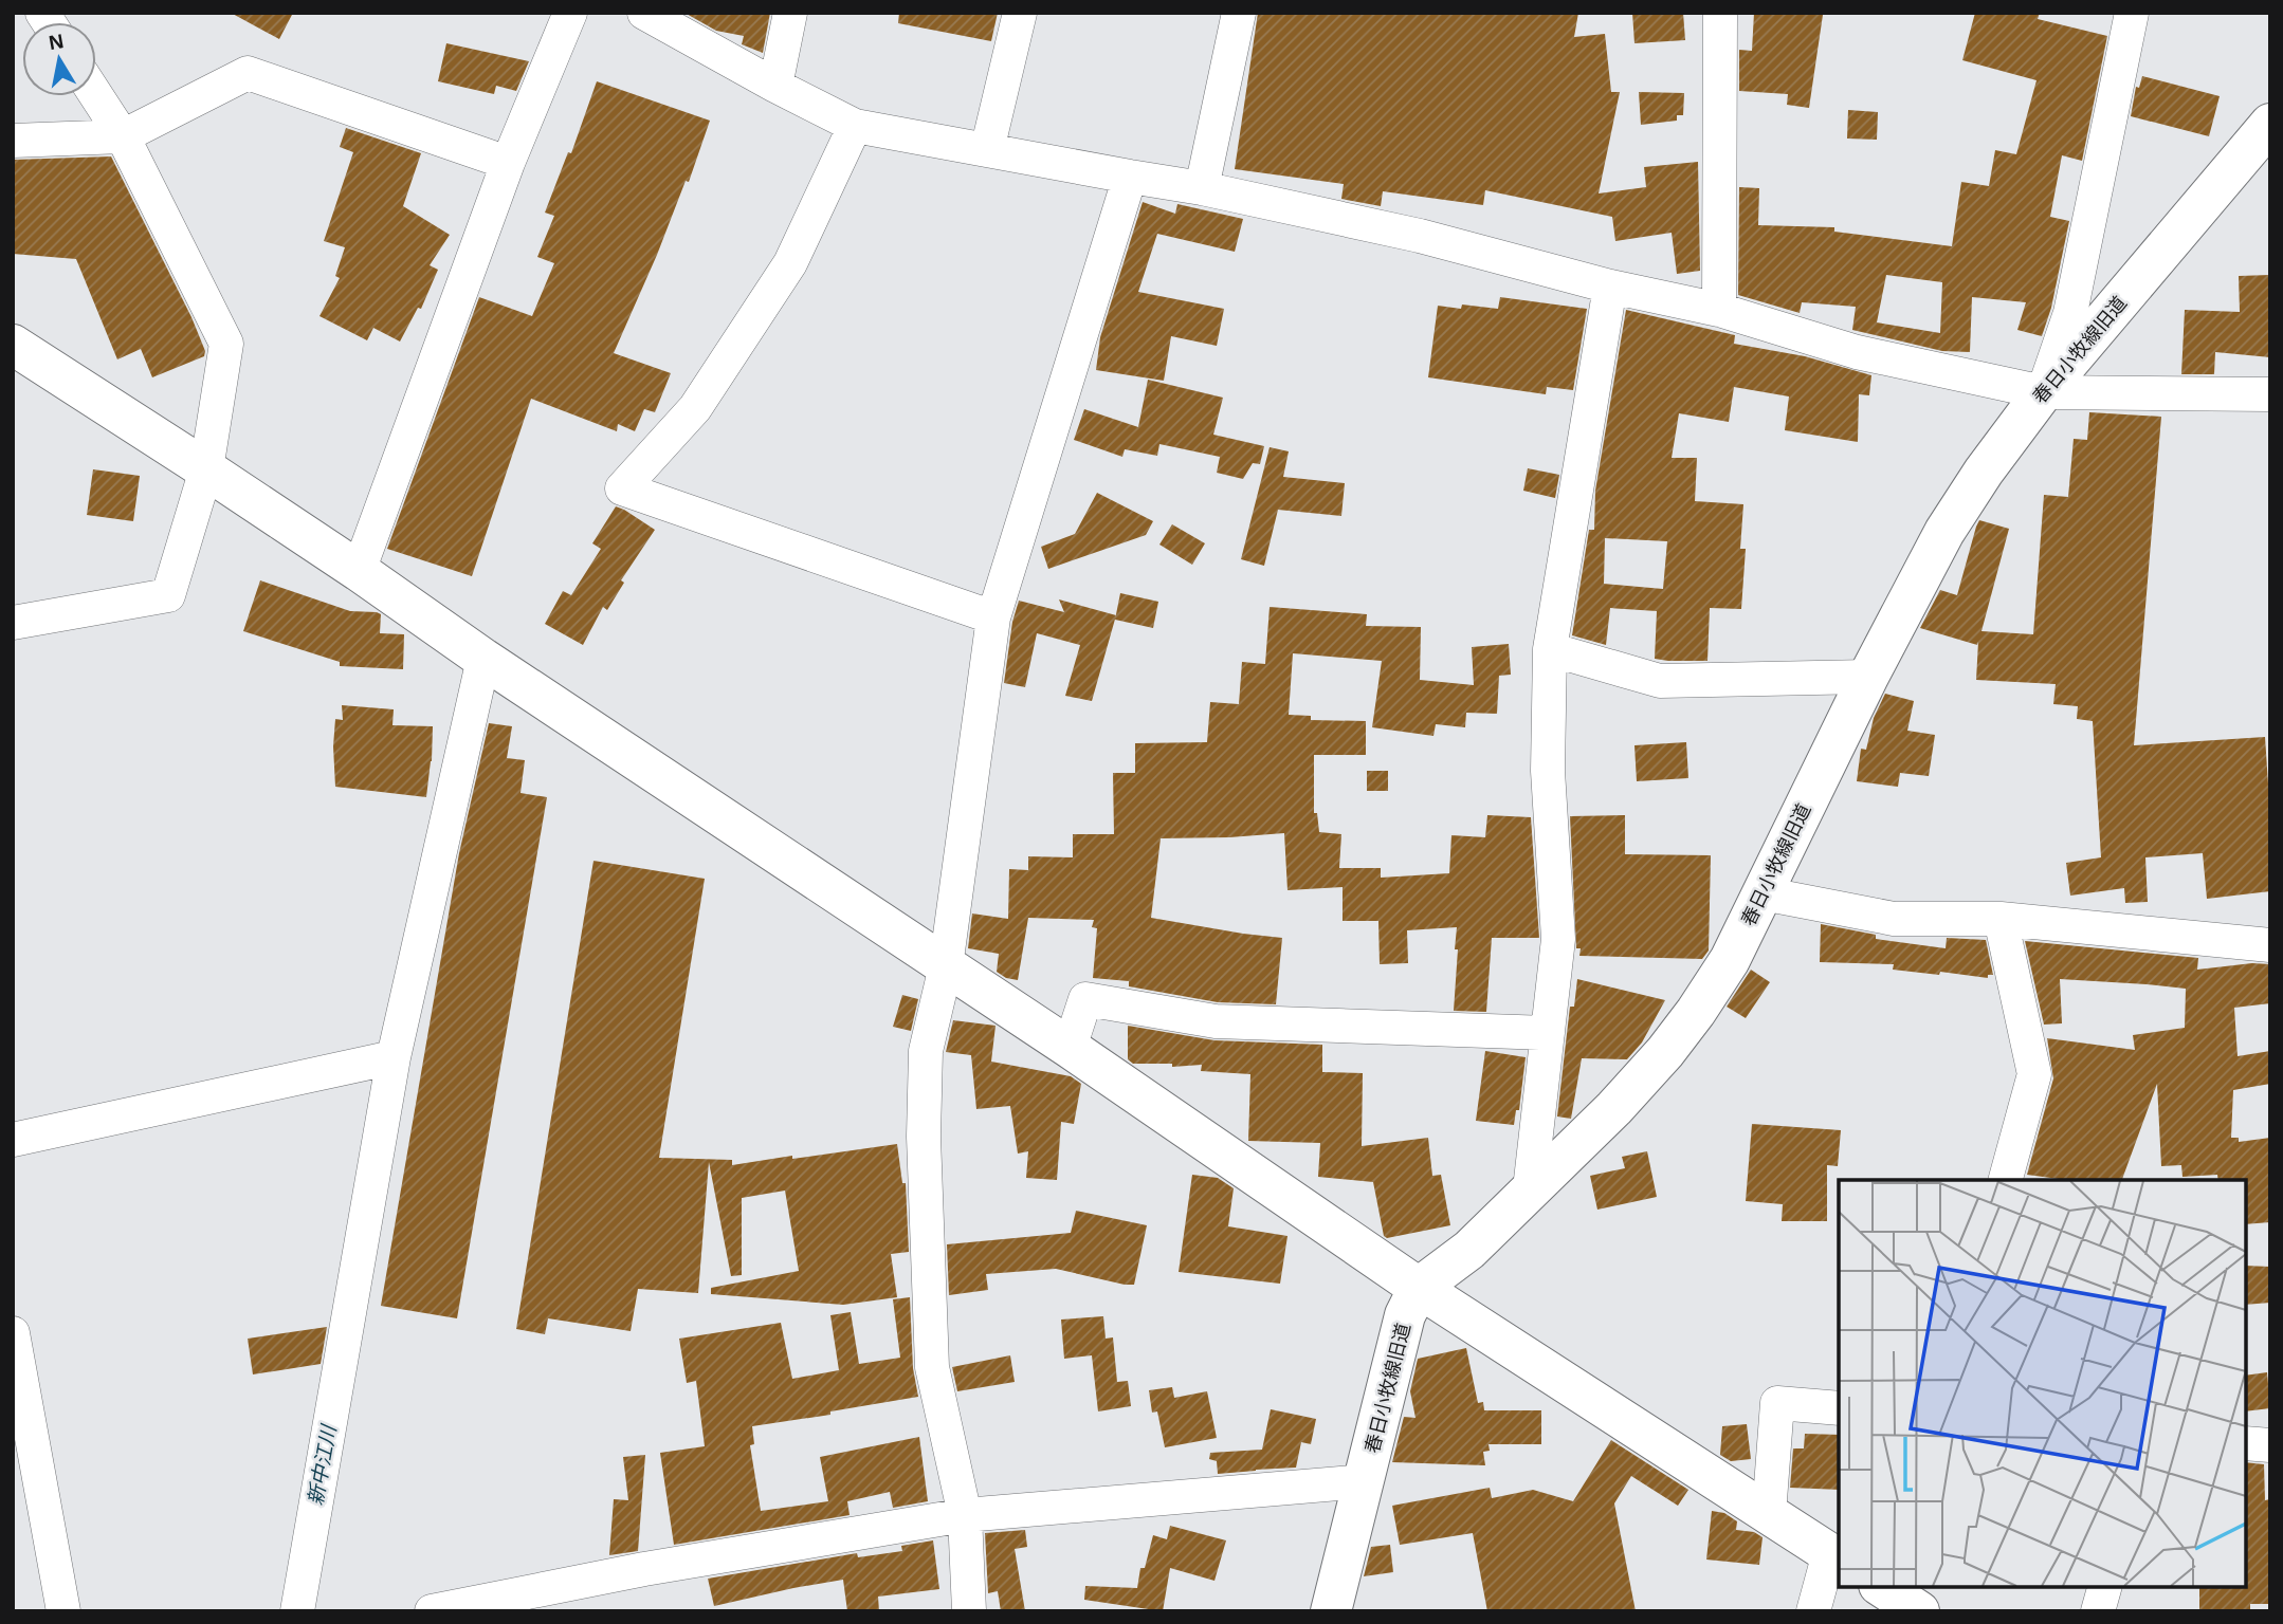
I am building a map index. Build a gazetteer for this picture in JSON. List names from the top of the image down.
{
  "streets": {
    "street": ["春日小牧線旧道"]
  },
  "water": ["新中江川"],
  "north": "top"
}
